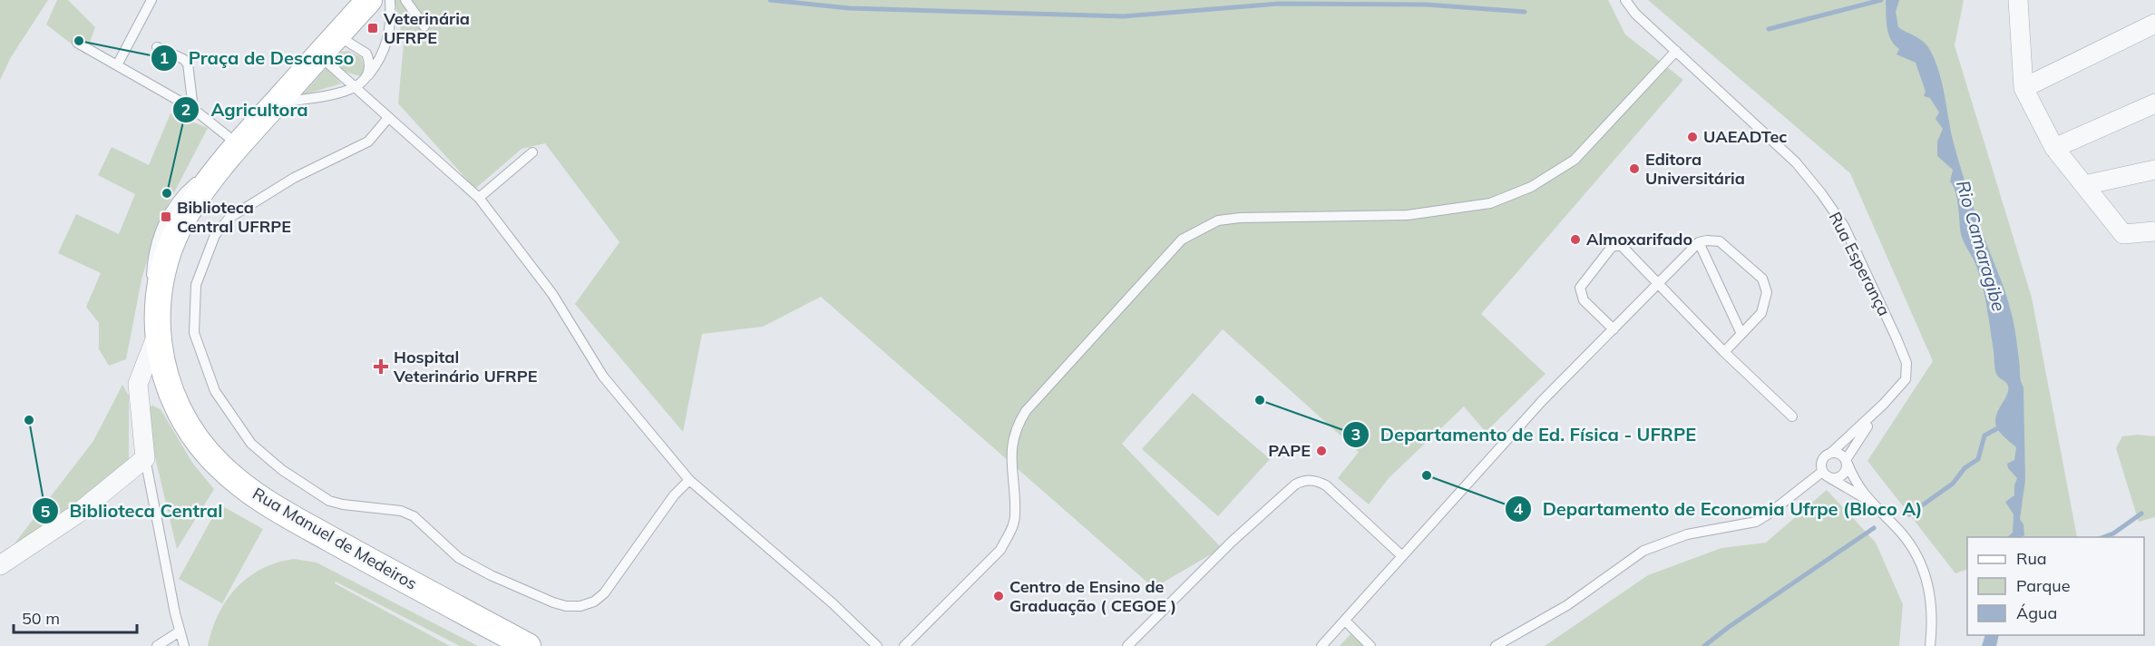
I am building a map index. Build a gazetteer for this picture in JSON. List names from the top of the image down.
{
  "streets": {
    "main road": ["Rua Manuel de Medeiros"],
    "lane": ["Rua Esperança"]
  },
  "water": ["Rio Camaragibe"],
  "places": {
    "transit": ["Veterinária UFRPE", "Biblioteca Central UFRPE"],
    "other": [
      "Praça de Descanso",
      "UAEADTec",
      "Editora Universitária",
      "Agricultora",
      "Almoxarifado",
      "Departamento de Ed. Física - UFRPE",
      "Biblioteca Central",
      "PAPE",
      "Departamento de Economia Ufrpe (Bloco A)",
      "Centro de Ensino de Graduação ( CEGOE )"
    ],
    "health": ["Hospital Veterinário UFRPE"]
  },
  "legend": ["Rua", "Parque", "Água"],
  "scale_bar": "50 m"
}
